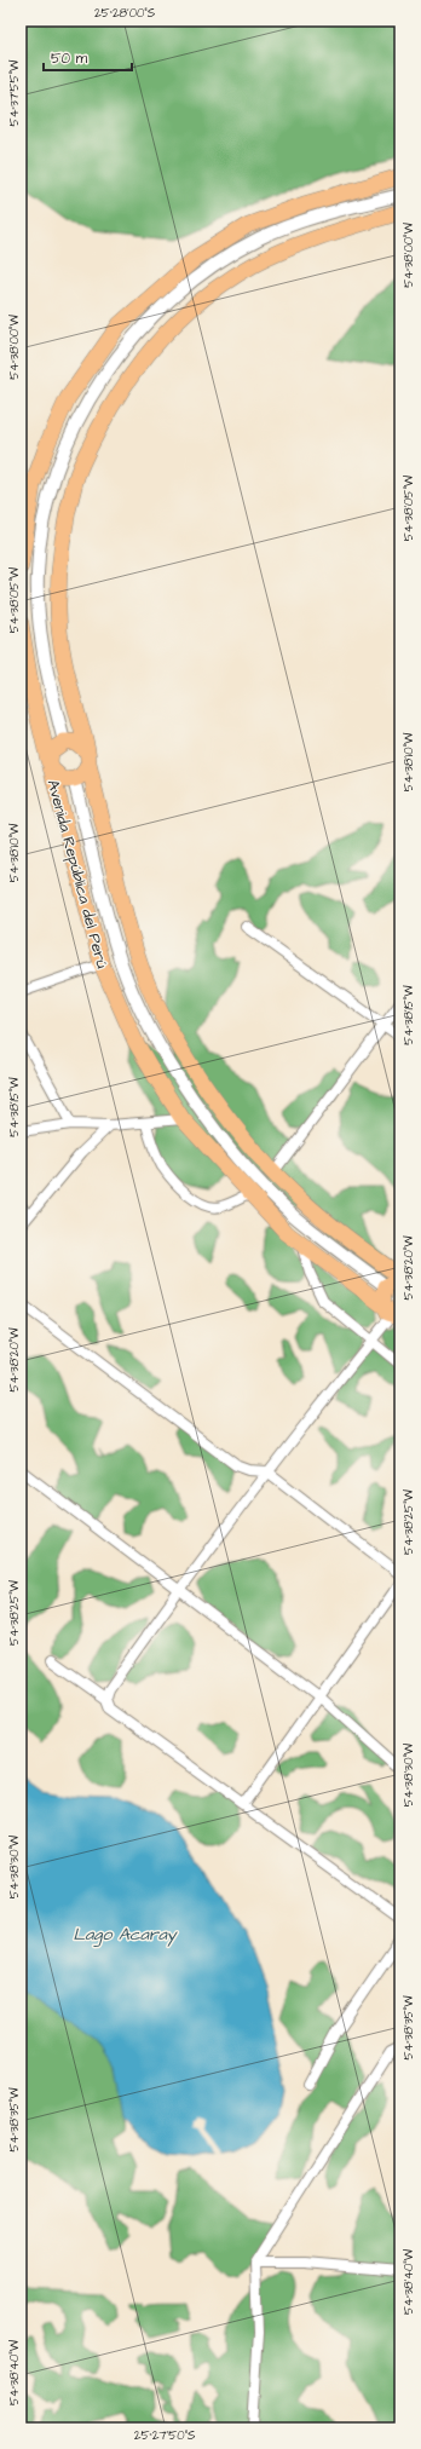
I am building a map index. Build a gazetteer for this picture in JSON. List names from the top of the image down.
{
  "streets": {
    "highway": ["Avenida República del Perú"]
  },
  "water": ["Lago Acaray"],
  "scale_bar": "50 m",
  "coordinates": [
    "25°28'00\"S",
    "54°37'55\"W",
    "54°38'00\"W",
    "54°38'05\"W",
    "54°38'10\"W",
    "54°38'15\"W",
    "54°38'20\"W",
    "54°38'25\"W",
    "54°38'30\"W",
    "54°38'35\"W",
    "54°38'40\"W",
    "25°27'50\"S"
  ]
}
